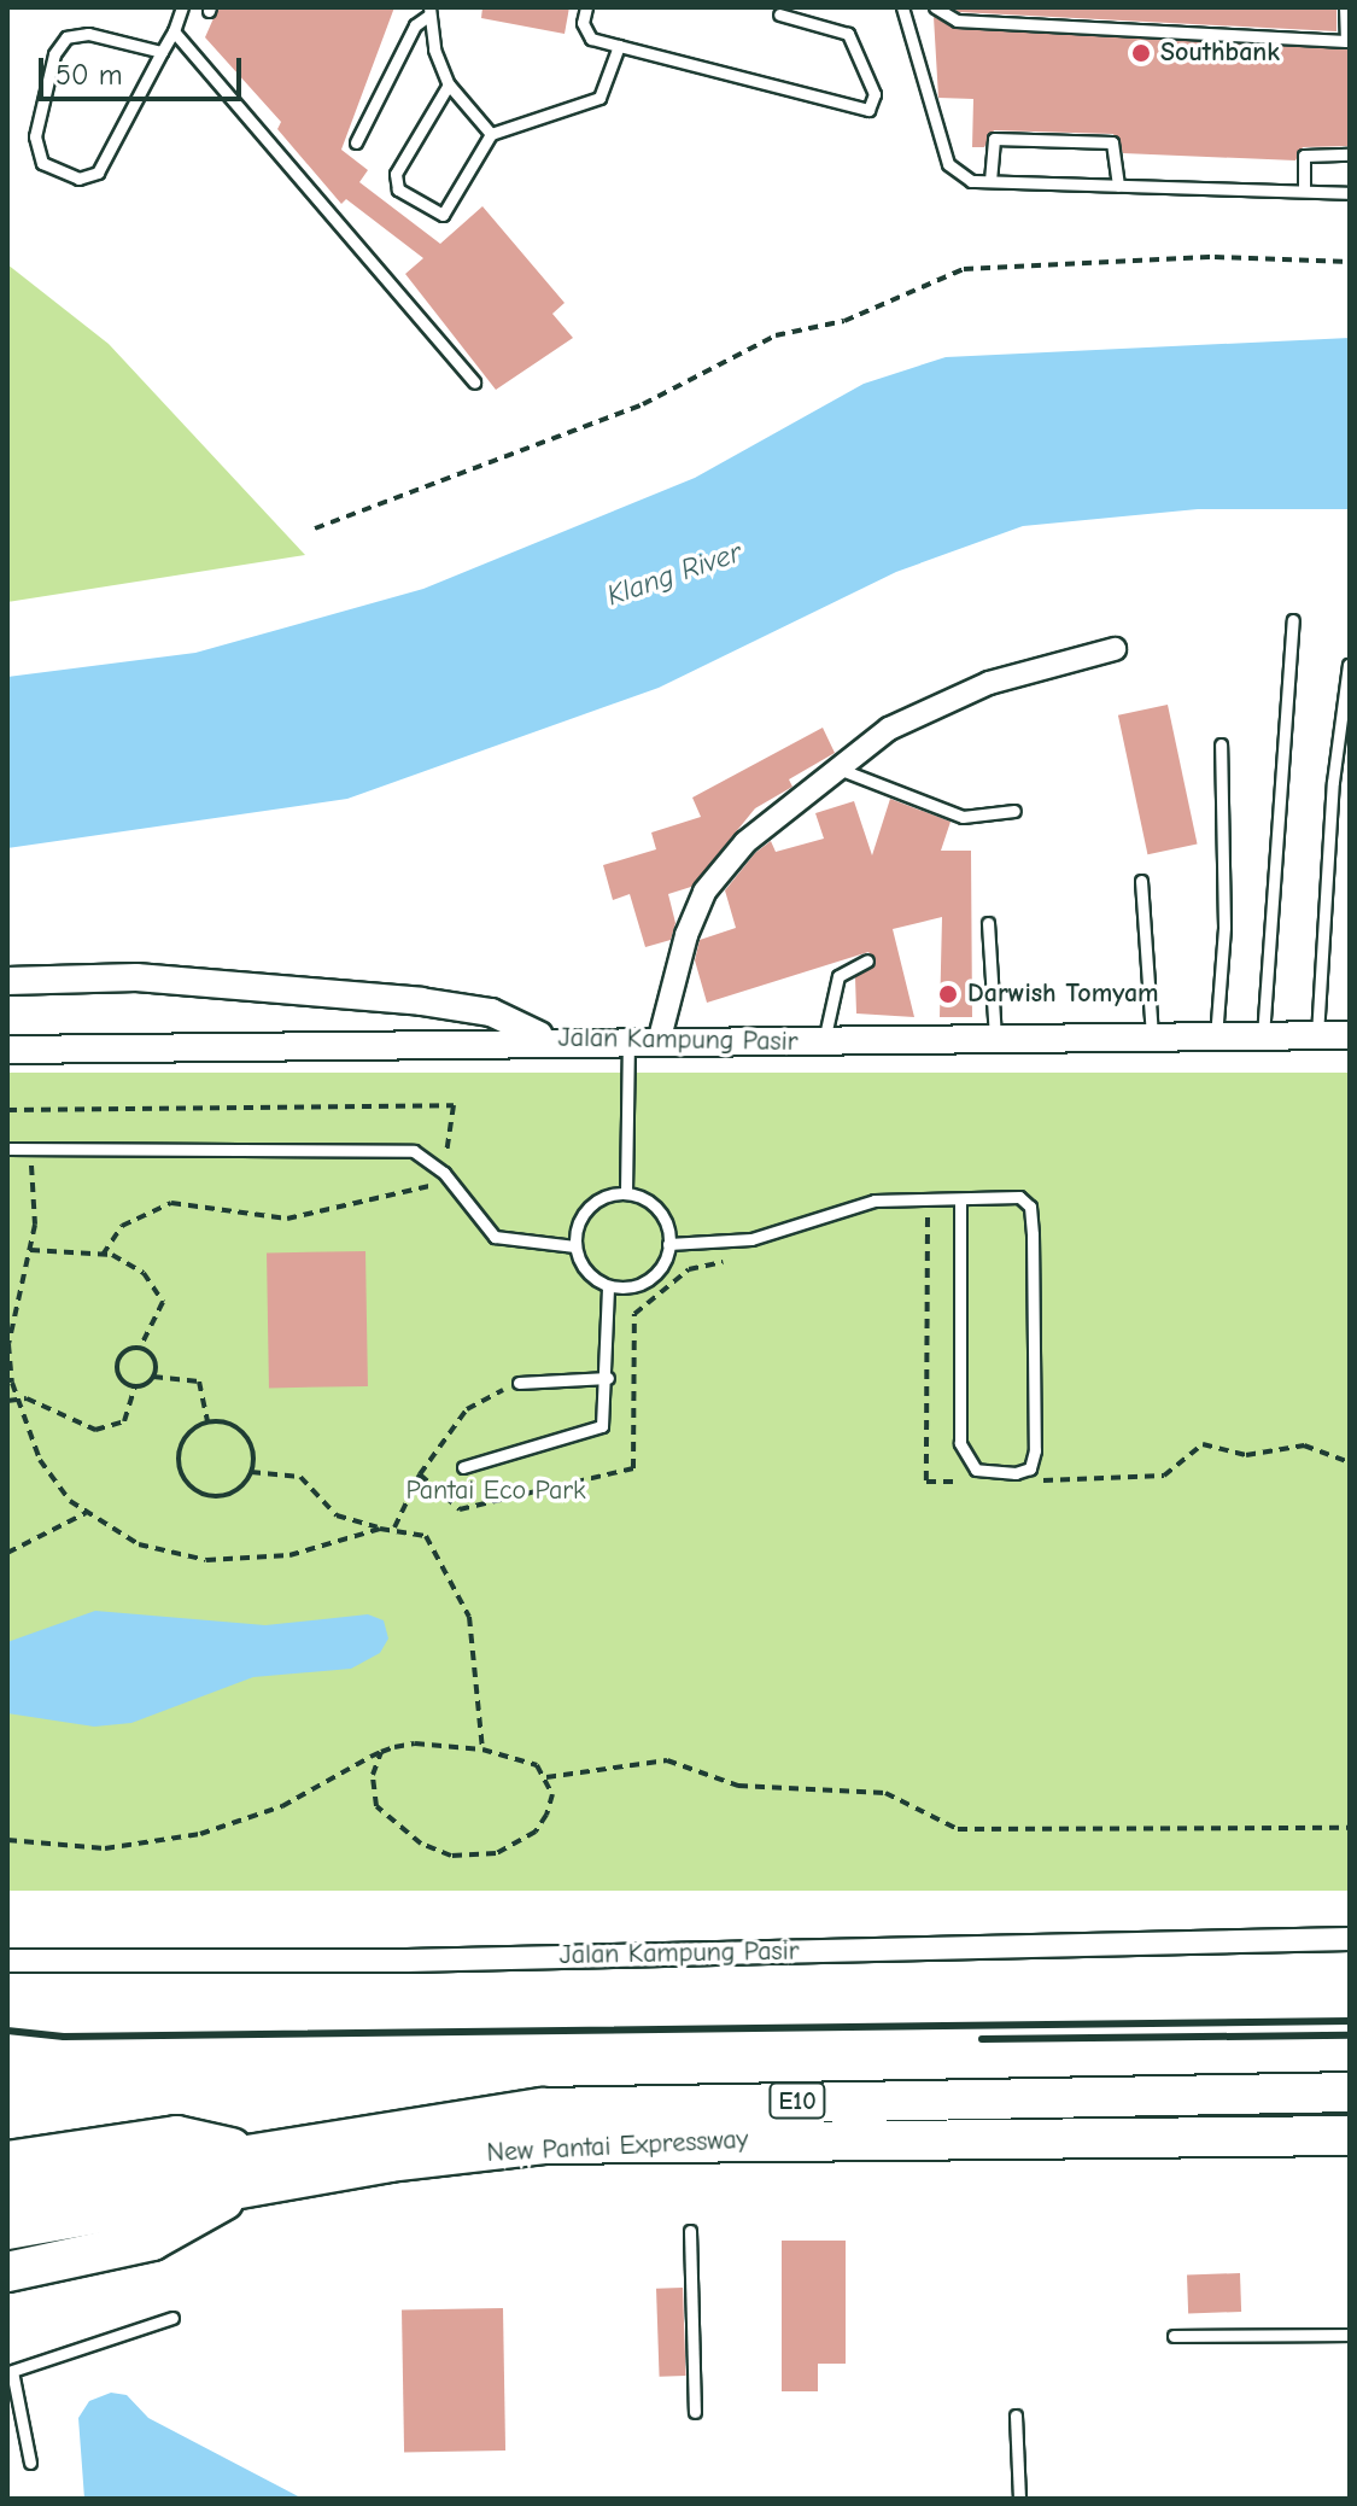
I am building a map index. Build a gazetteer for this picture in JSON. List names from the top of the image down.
{
  "streets": {
    "highway": ["E10", "New Pantai Expressway"],
    "street": ["Jalan Kampung Pasir"]
  },
  "water": ["Klang River"],
  "parks": ["Pantai Eco Park"],
  "places": ["Southbank", "Darwish Tomyam"],
  "scale_bar": "50 m"
}
